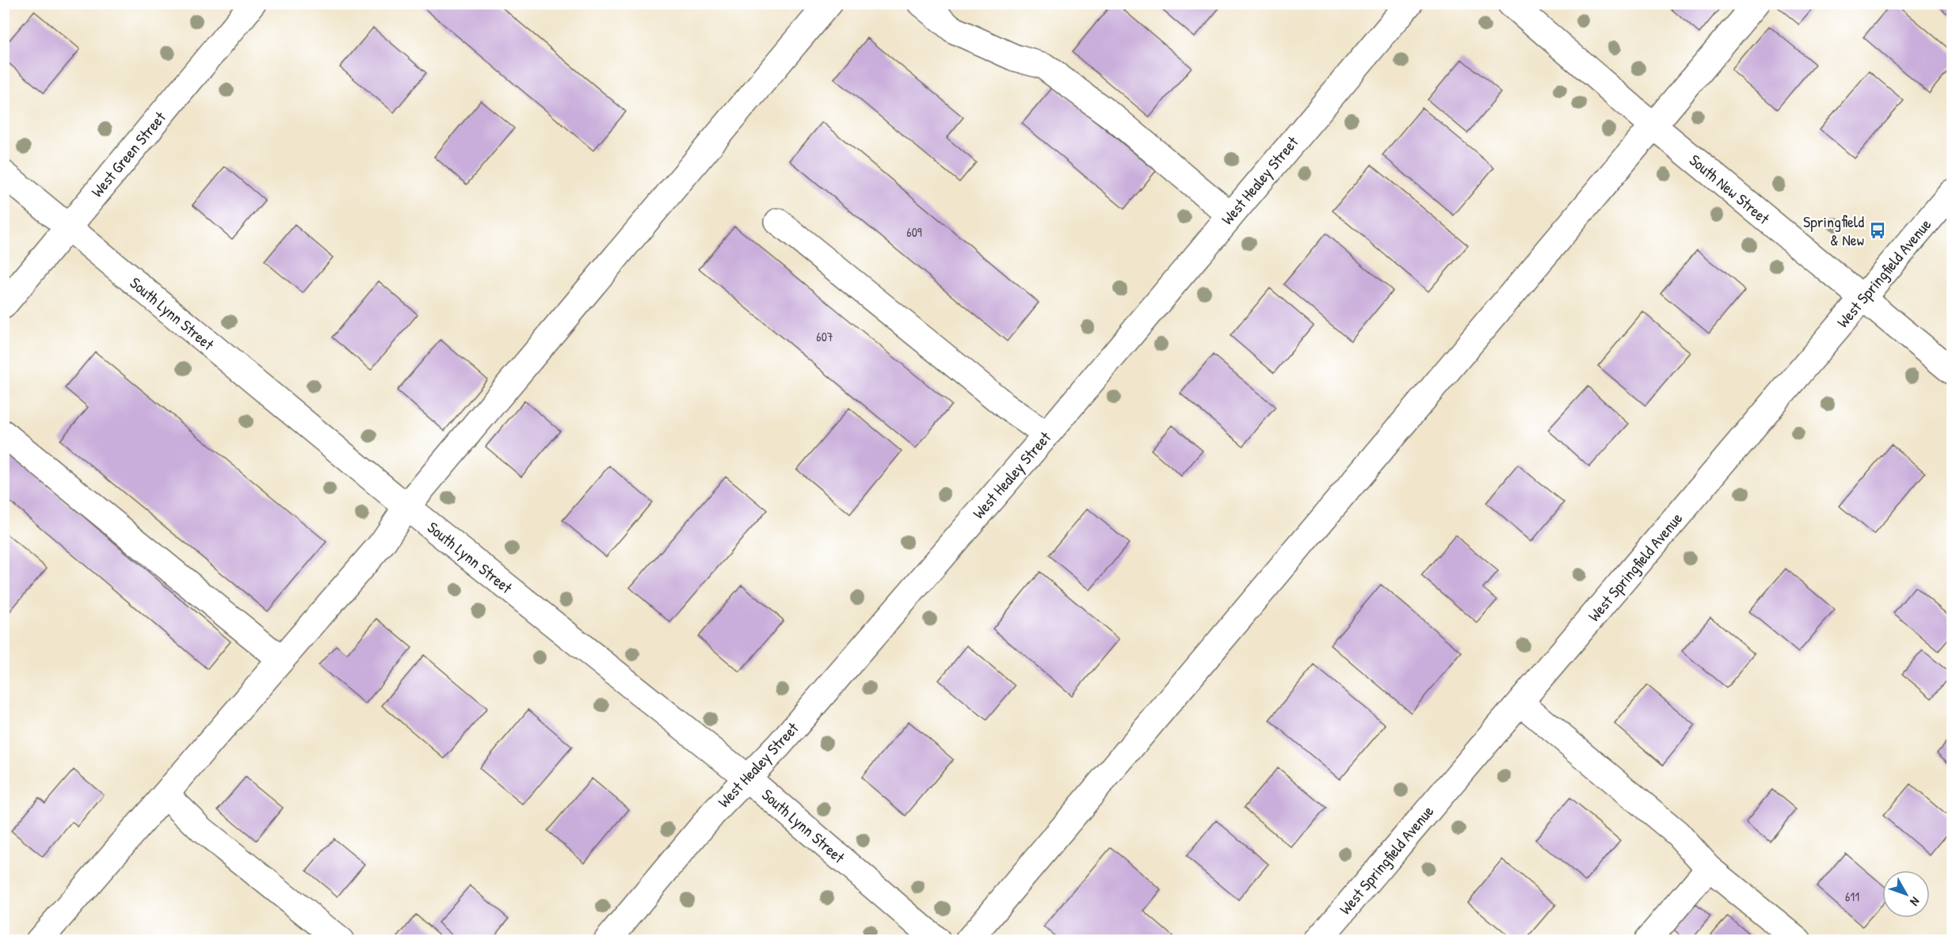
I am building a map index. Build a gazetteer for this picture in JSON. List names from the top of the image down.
{
  "streets": {
    "street": [
      "West Green Street",
      "West Healey Street",
      "South New Street",
      "West Springfield Avenue",
      "South Lynn Street"
    ]
  },
  "crossings": [
    ["West Green Street", "South Lynn Street"],
    ["West Healey Street", "South Lynn Street"],
    ["South New Street", "West Springfield Avenue"]
  ],
  "places": {
    "bus stop": ["Springfield & New"]
  },
  "house_numbers": ["609", "607", "611"],
  "north": "bottom right"
}
